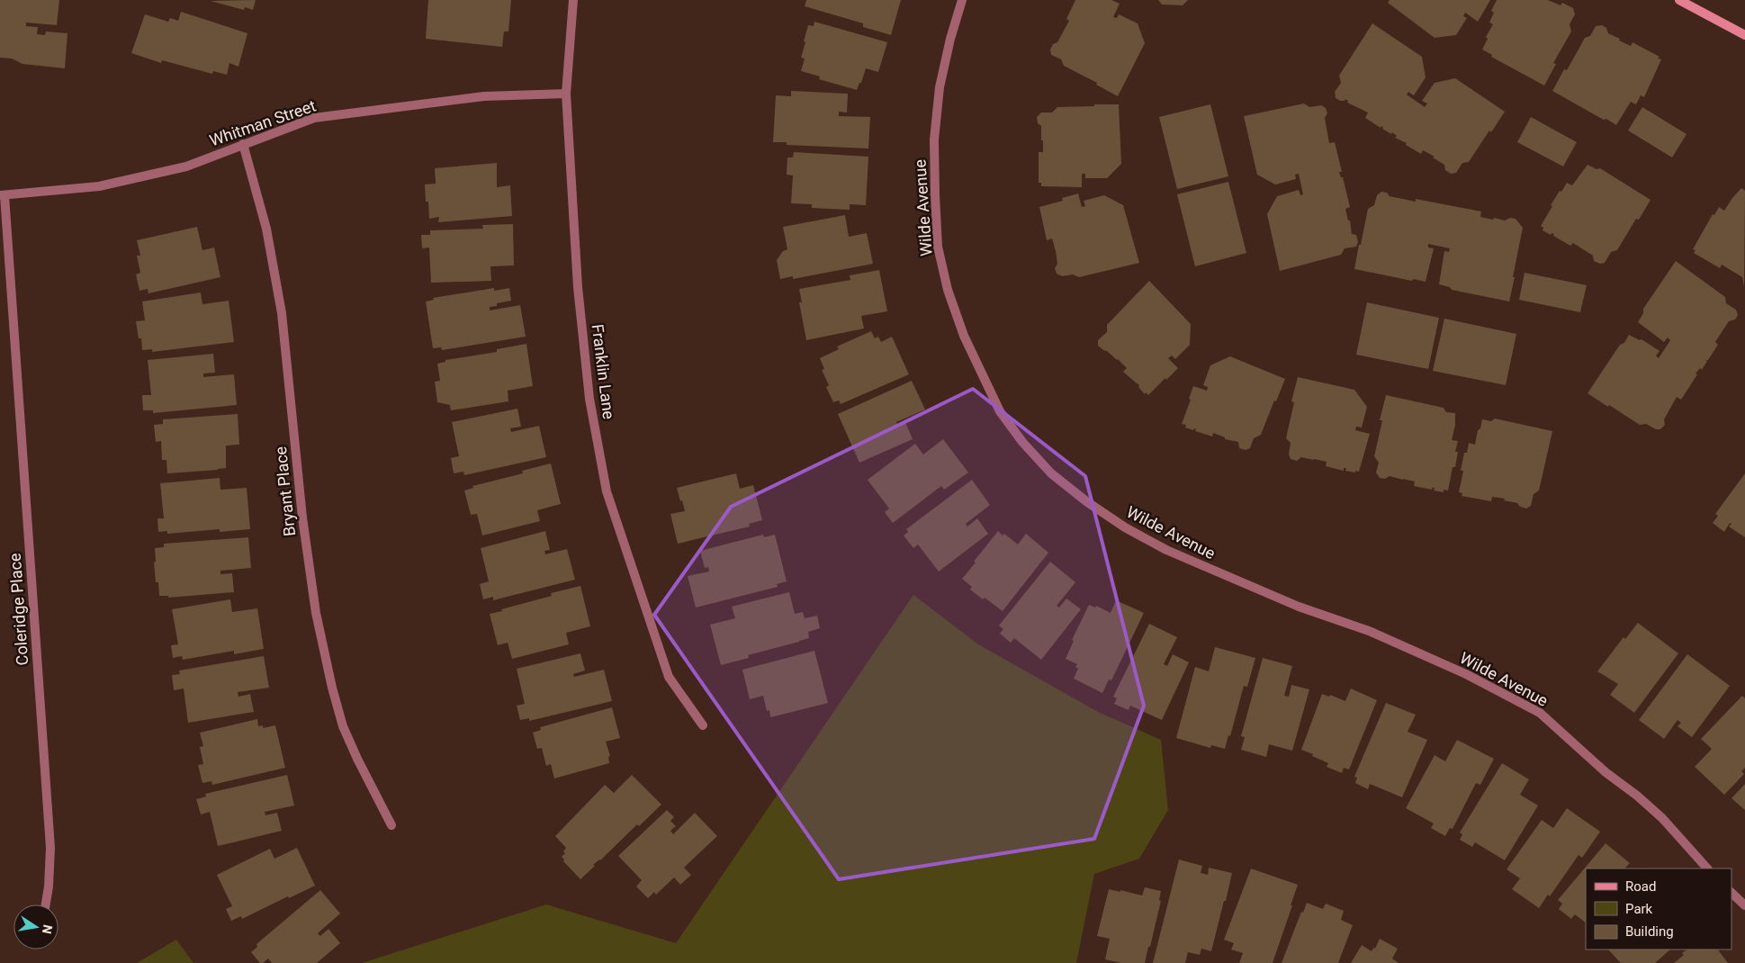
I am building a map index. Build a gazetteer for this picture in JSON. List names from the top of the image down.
{
  "streets": {
    "street": [
      "Whitman Street",
      "Wilde Avenue",
      "Franklin Lane",
      "Bryant Place",
      "Coleridge Place"
    ]
  },
  "crossings": [
    ["Whitman Street", "Franklin Lane"],
    ["Whitman Street", "Bryant Place"],
    ["Whitman Street", "Coleridge Place"]
  ],
  "legend": ["Road", "Park", "Building"],
  "north": "right"
}
